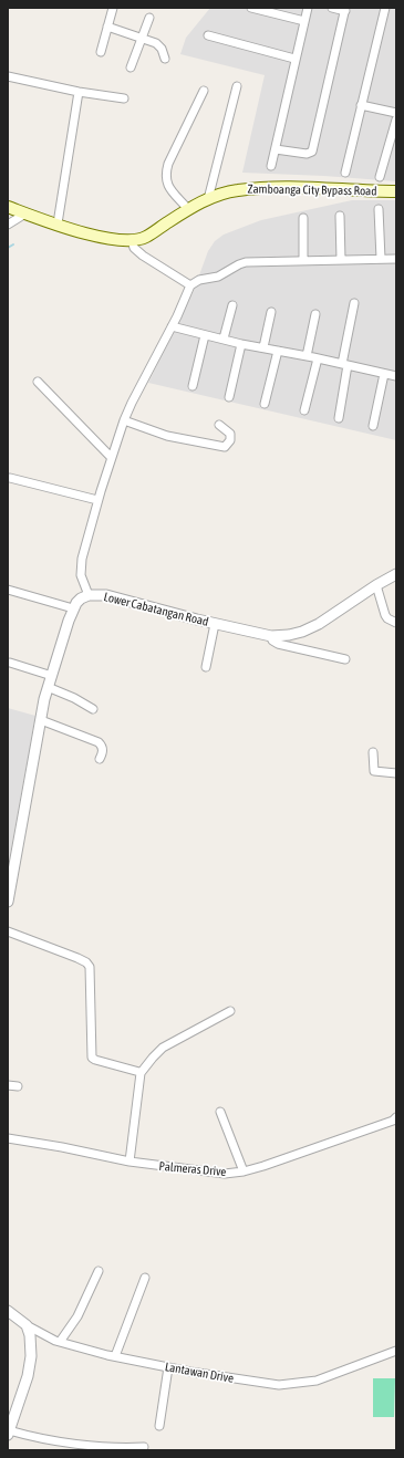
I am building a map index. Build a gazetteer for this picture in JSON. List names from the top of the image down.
{
  "streets": {
    "main road": ["Zamboanga City Bypass Road"],
    "street": ["Lower Cabatangan Road", "Palmeras Drive", "Lantawan Drive"]
  }
}
